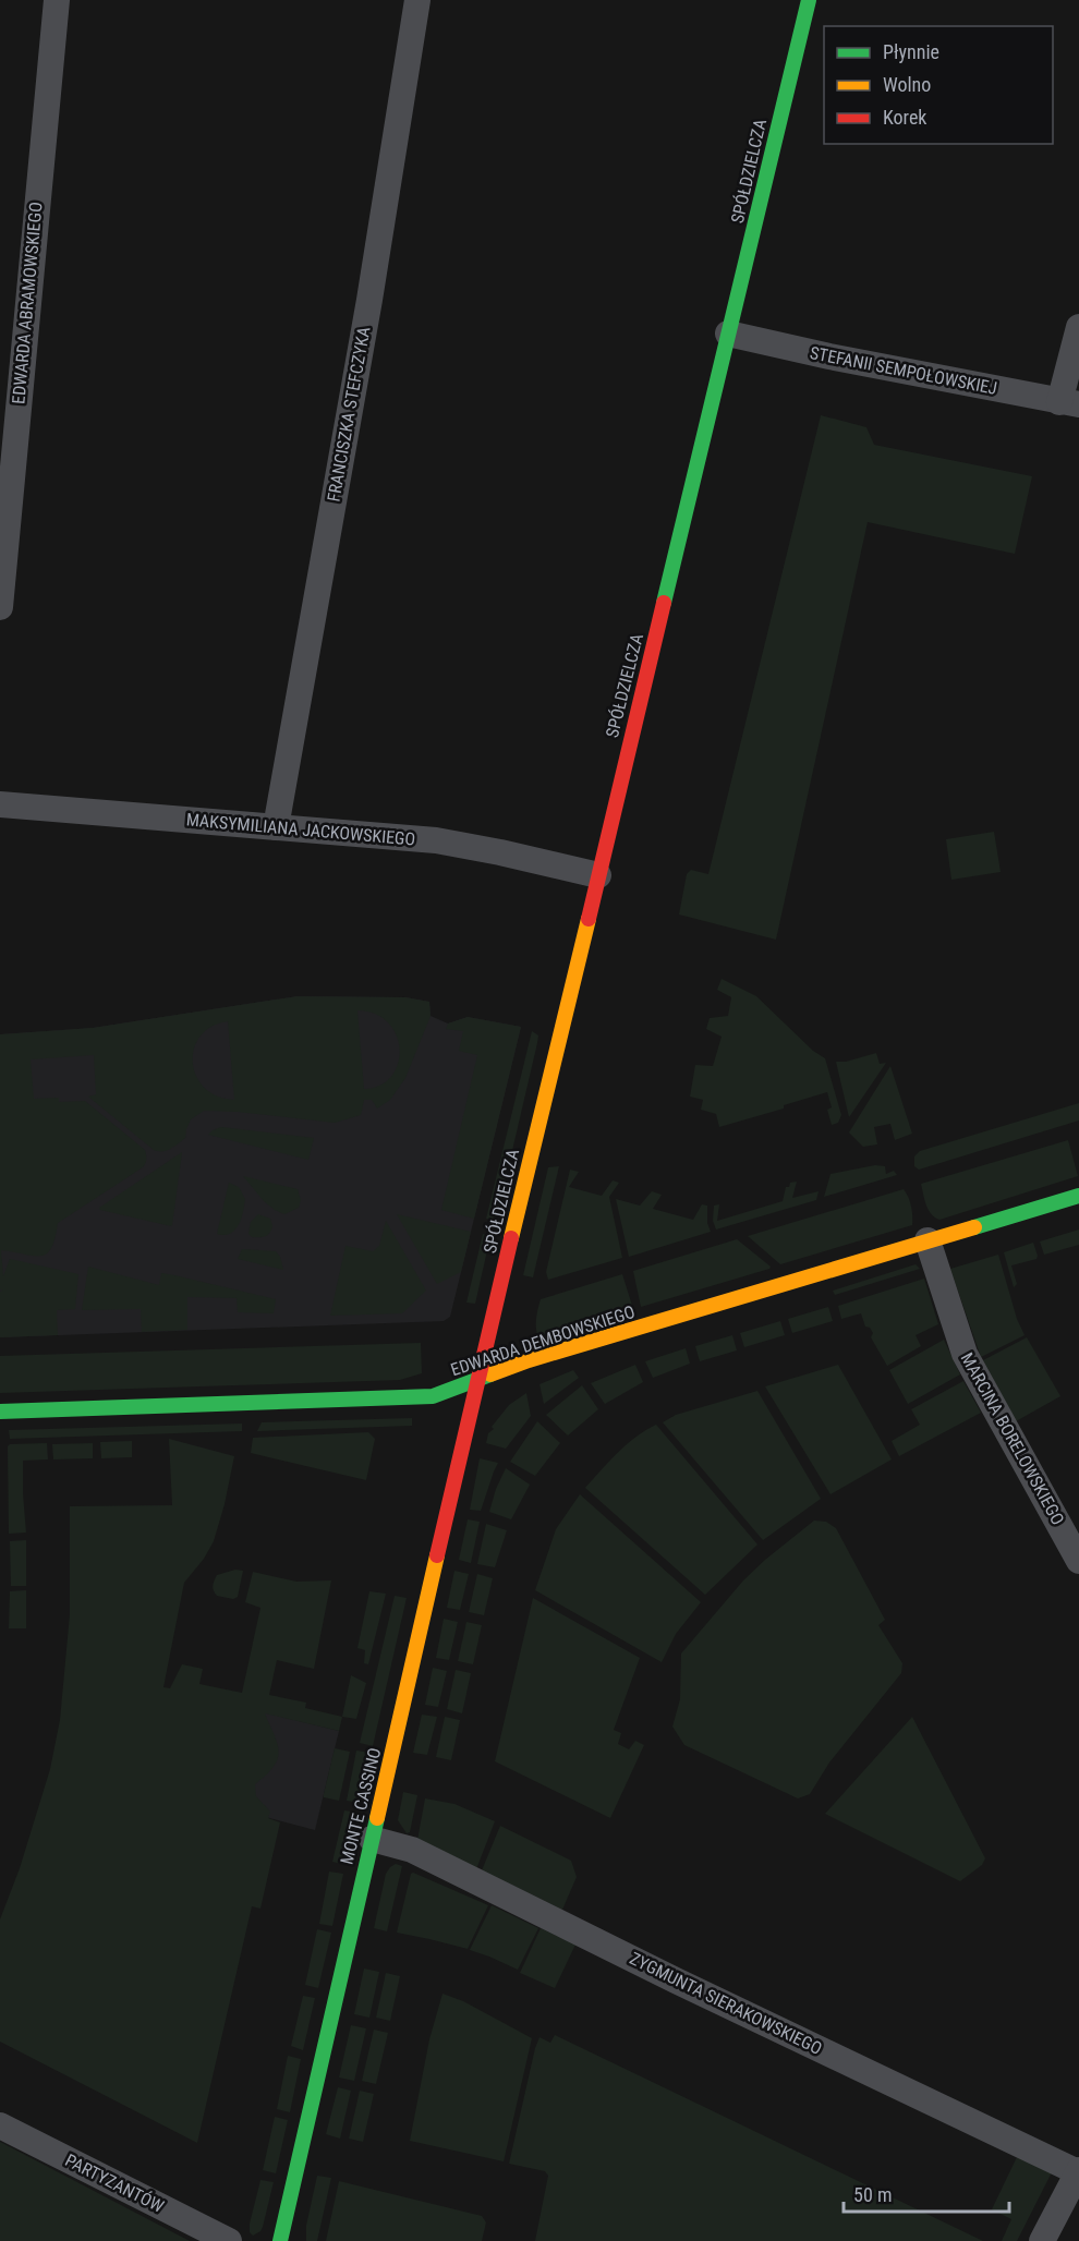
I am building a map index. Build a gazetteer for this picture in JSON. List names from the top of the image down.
{
  "streets": {
    "street": [
      "SPÓŁDZIELCZA",
      "EDWARDA ABRAMOWSKIEGO",
      "STEFANII SEMPOŁOWSKIEJ",
      "FRANCISZKA STEFCZYKA",
      "MAKSYMILIANA JACKOWSKIEGO",
      "EDWARDA DEMBOWSKIEGO",
      "MARCINA BORELOWSKIEGO",
      "MONTE CASSINO",
      "ZYGMUNTA SIERAKOWSKIEGO",
      "PARTYZANTÓW"
    ]
  },
  "crossings": [
    ["SPÓŁDZIELCZA", "STEFANII SEMPOŁOWSKIEJ"],
    ["SPÓŁDZIELCZA", "MAKSYMILIANA JACKOWSKIEGO"],
    ["SPÓŁDZIELCZA", "EDWARDA DEMBOWSKIEGO"],
    ["SPÓŁDZIELCZA", "MONTE CASSINO"],
    ["FRANCISZKA STEFCZYKA", "MAKSYMILIANA JACKOWSKIEGO"],
    ["EDWARDA DEMBOWSKIEGO", "MARCINA BORELOWSKIEGO"],
    ["EDWARDA DEMBOWSKIEGO", "MONTE CASSINO"],
    ["MONTE CASSINO", "ZYGMUNTA SIERAKOWSKIEGO"]
  ],
  "legend": ["Płynnie", "Wolno", "Korek"],
  "scale_bar": "50 m"
}
